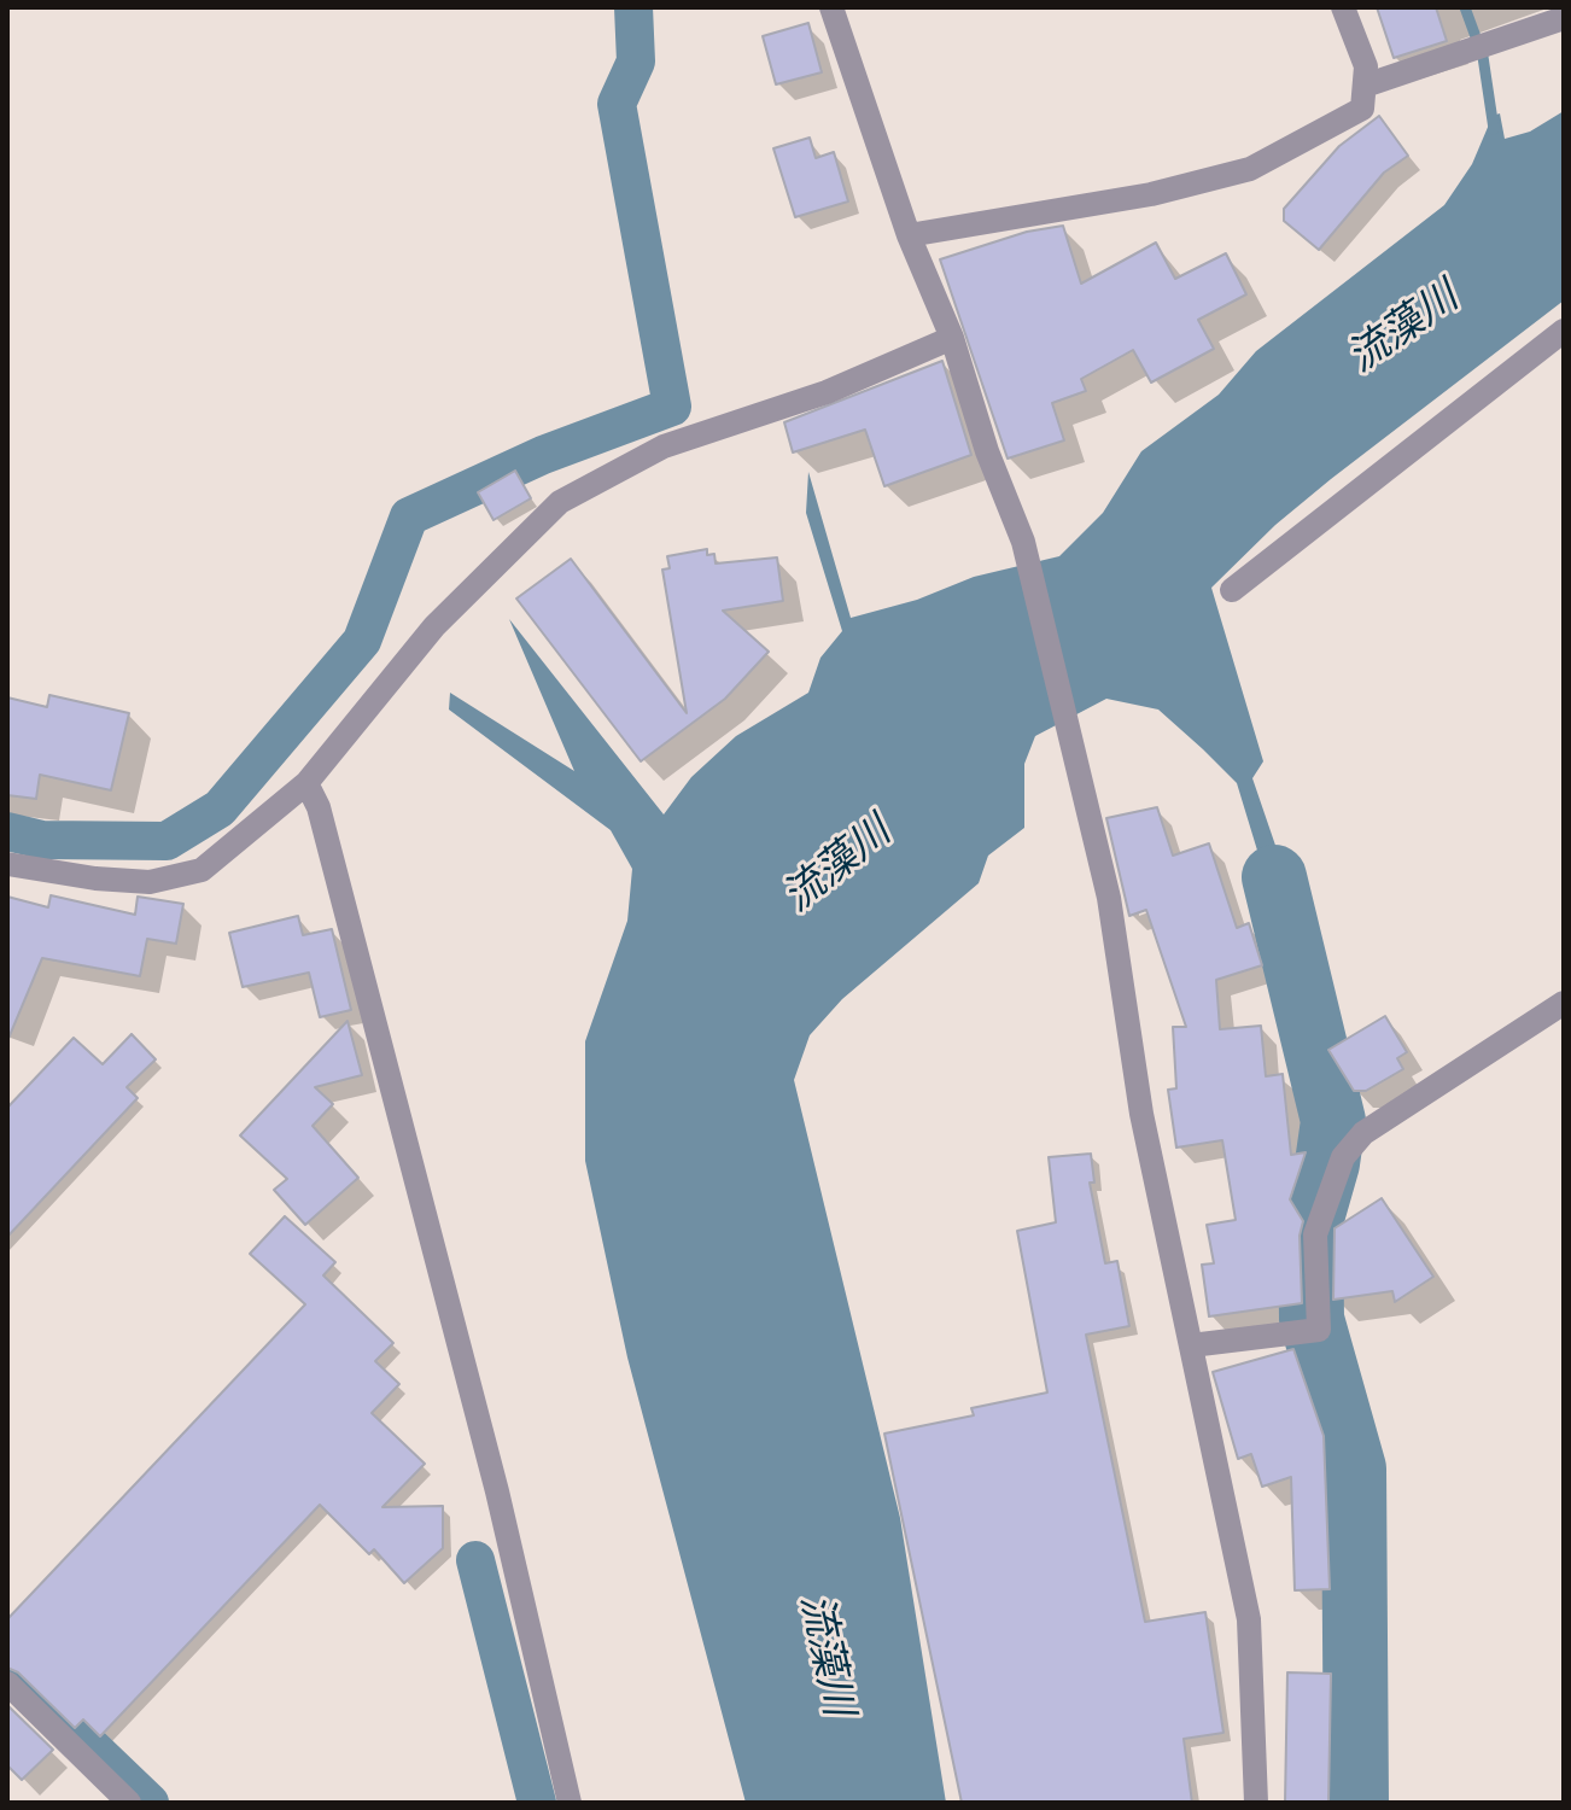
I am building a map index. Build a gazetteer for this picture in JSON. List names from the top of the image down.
{
  "water": ["流藻川"]
}
